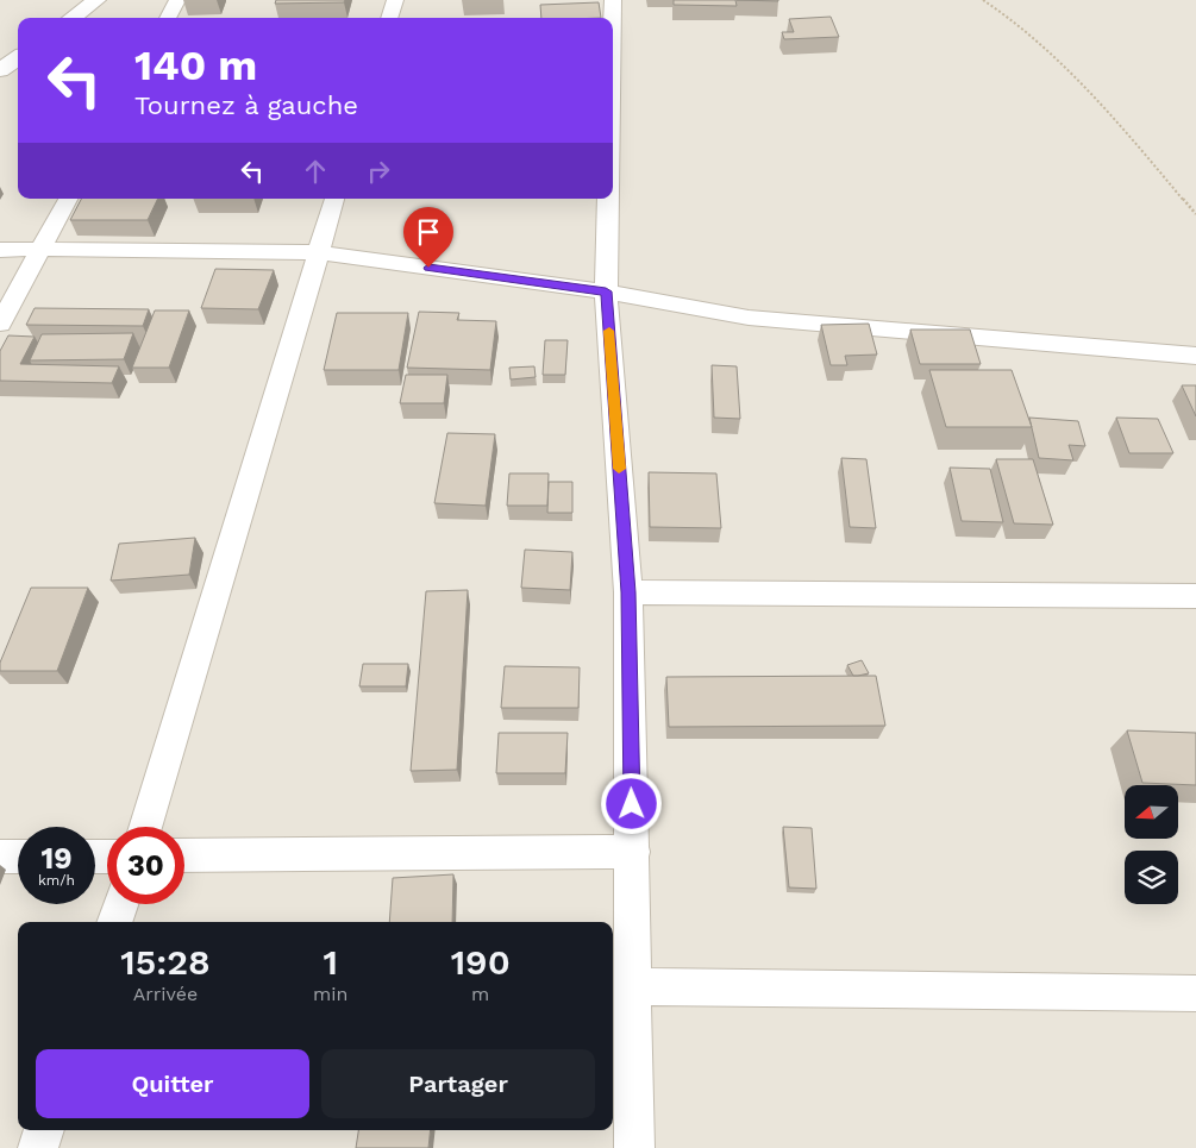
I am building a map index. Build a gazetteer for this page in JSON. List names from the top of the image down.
{
  "north": "left",
  "page": {
    "turn": ["140 m", "Tournez à gauche"],
    "speed": "19 km/h",
    "limit": "30",
    "eta": [
      "15:28",
      "Arrivée",
      "1",
      "min",
      "190",
      "m"
    ],
    "buttons": ["Quitter", "Partager"]
  }
}
